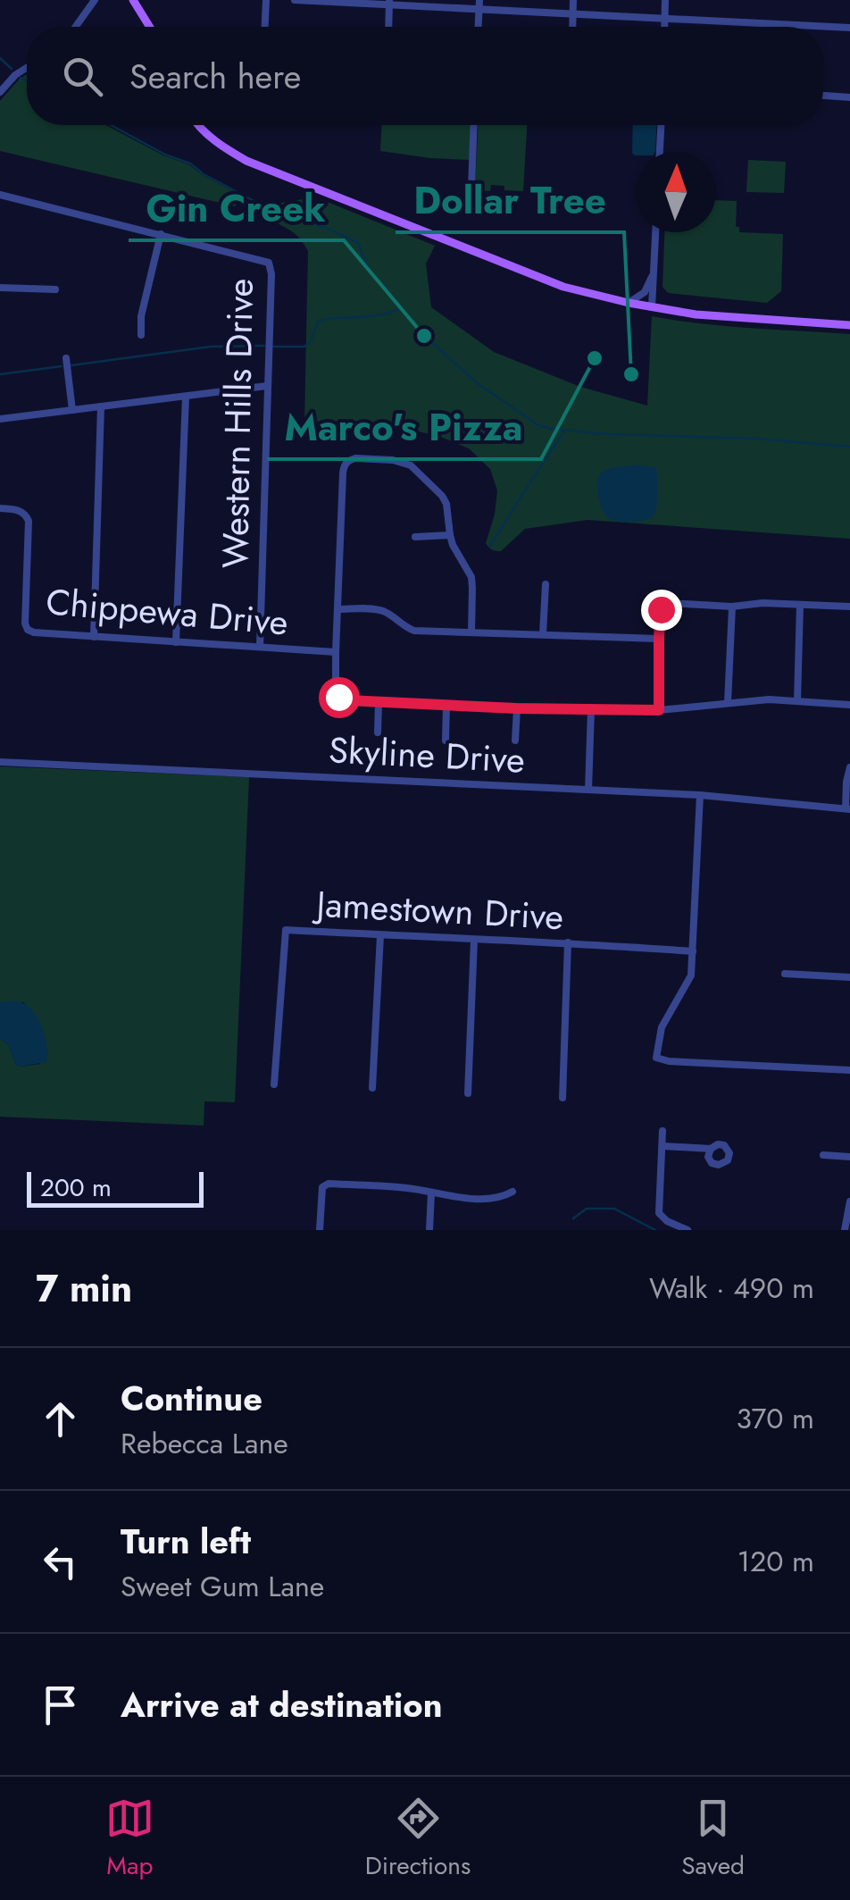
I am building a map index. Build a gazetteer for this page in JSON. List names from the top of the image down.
{
  "streets": {
    "street": [
      "Western Hills Drive",
      "Chippewa Drive",
      "Skyline Drive",
      "Jamestown Drive"
    ]
  },
  "crossings": [
    ["Western Hills Drive", "Chippewa Drive"]
  ],
  "places": ["Gin Creek", "Marco's Pizza", "Dollar Tree"],
  "scale_bar": "200 m",
  "north": "top",
  "page": {
    "search": "Search here",
    "scale": "200 m",
    "heading": ["7 min", "Walk · 490 m"],
    "list": [
      ["Continue", "Rebecca Lane", "370 m"],
      ["Turn left", "Sweet Gum Lane", "120 m"],
      "Arrive at destination"
    ],
    "nav": ["Map", "Directions", "Saved"]
  }
}
